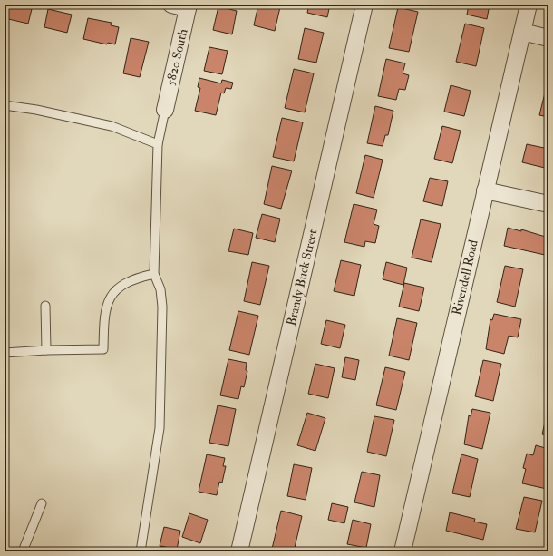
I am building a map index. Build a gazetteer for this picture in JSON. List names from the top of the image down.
{
  "streets": {
    "street": ["5820 South", "Brandy Buck Street", "Rivendell Road"]
  }
}
